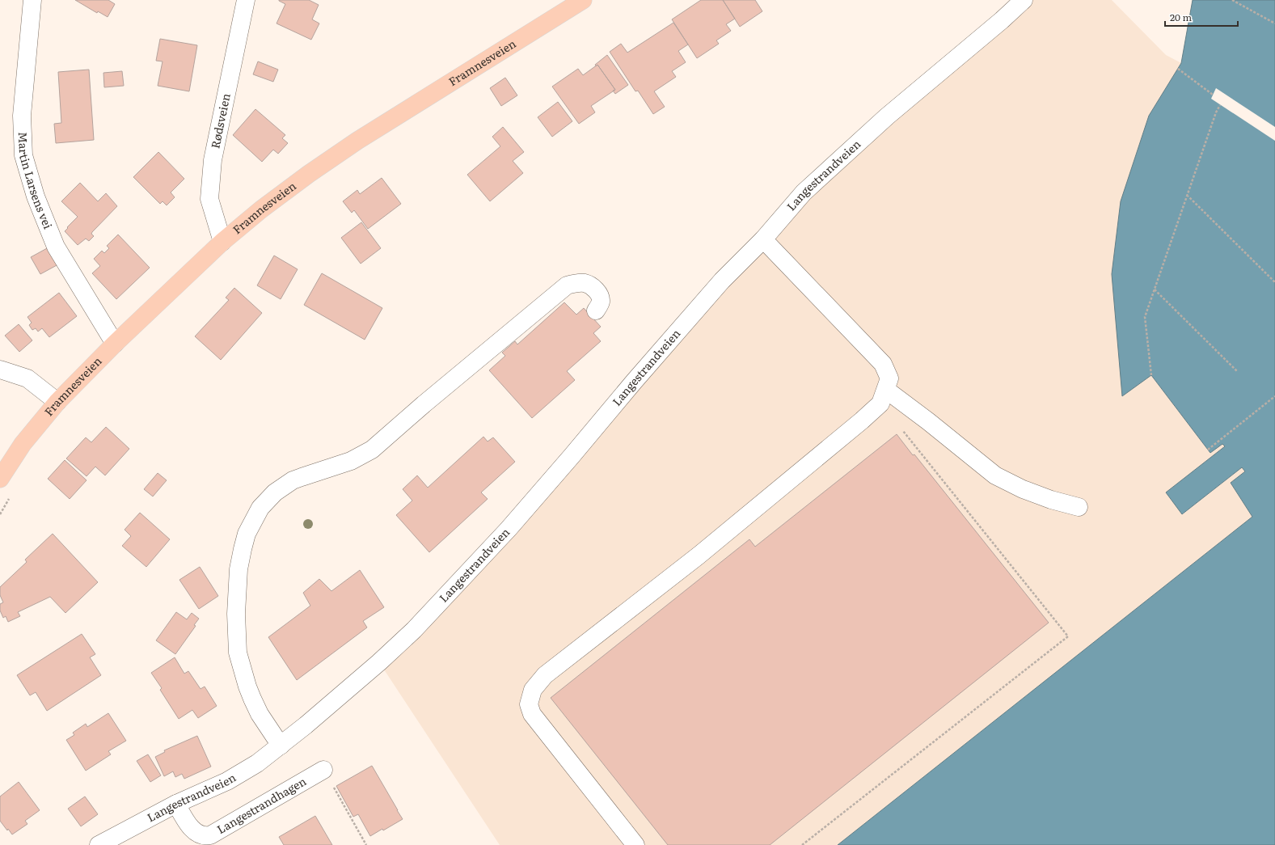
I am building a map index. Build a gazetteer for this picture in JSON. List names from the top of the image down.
{
  "streets": {
    "main road": ["Framnesveien"],
    "street": [
      "Rødsveien",
      "Langestrandveien",
      "Martin Larsens vei",
      "Langestrandhagen"
    ]
  },
  "crossings": [
    ["Framnesveien", "Rødsveien"],
    ["Framnesveien", "Martin Larsens vei"],
    ["Langestrandveien", "Langestrandhagen"]
  ],
  "scale_bar": "20 m"
}
